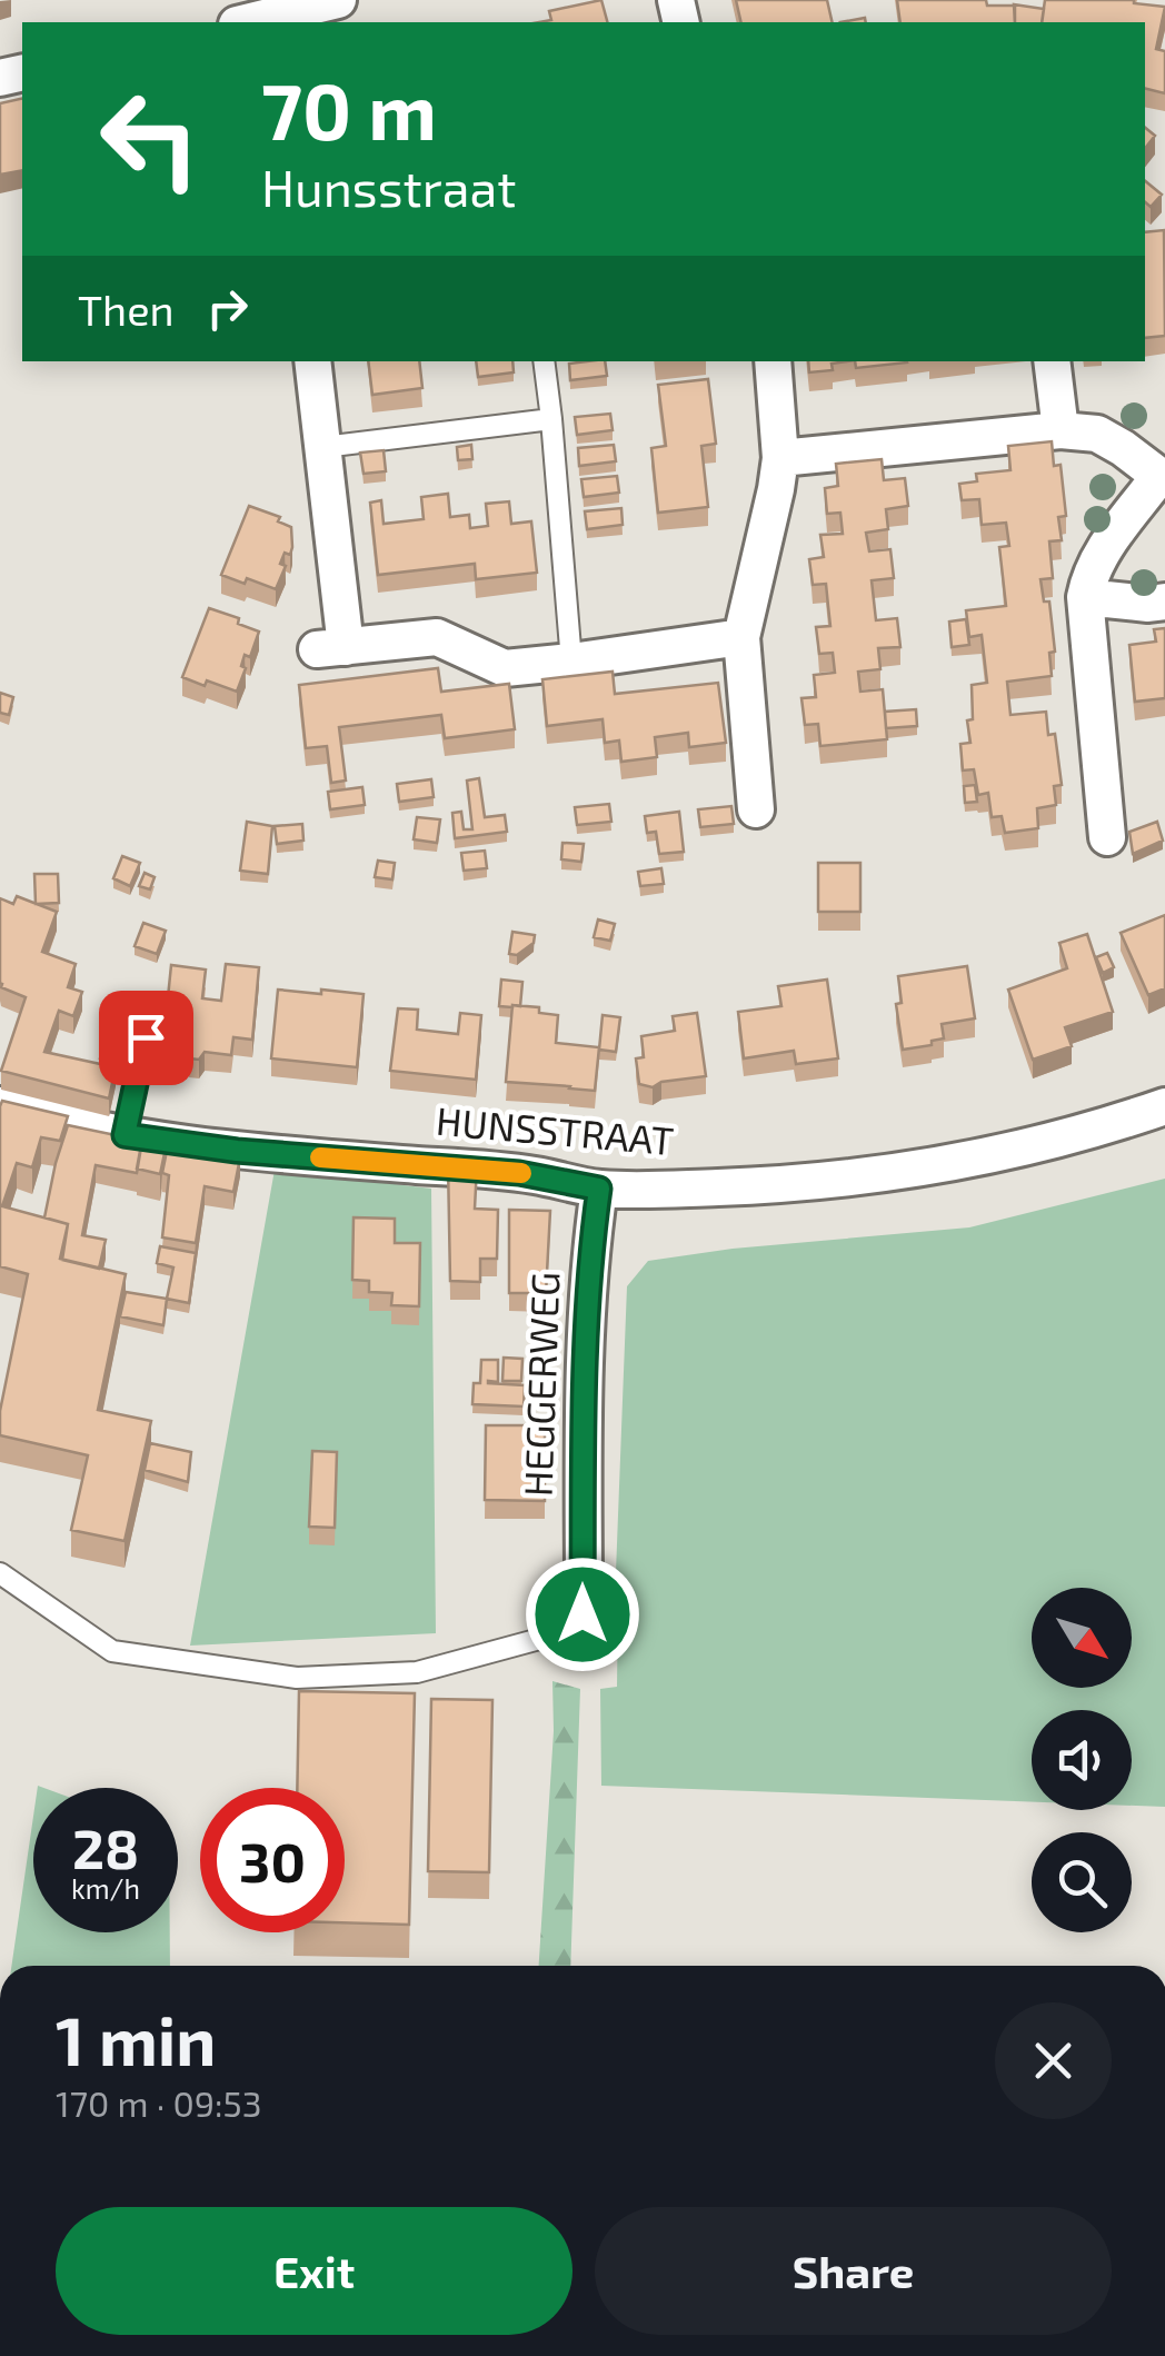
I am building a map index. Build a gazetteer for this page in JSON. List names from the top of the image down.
{
  "streets": {
    "street": ["HUNSSTRAAT", "HEGGERWEG"]
  },
  "crossings": [
    ["HUNSSTRAAT", "HEGGERWEG"]
  ],
  "north": "bottom right",
  "page": {
    "turn": ["70 m", "Hunsstraat"],
    "then": "Then",
    "speed": "28 km/h",
    "limit": "30",
    "heading": ["1 min", "170 m · 09:53"],
    "buttons": ["Exit", "Share"]
  }
}
